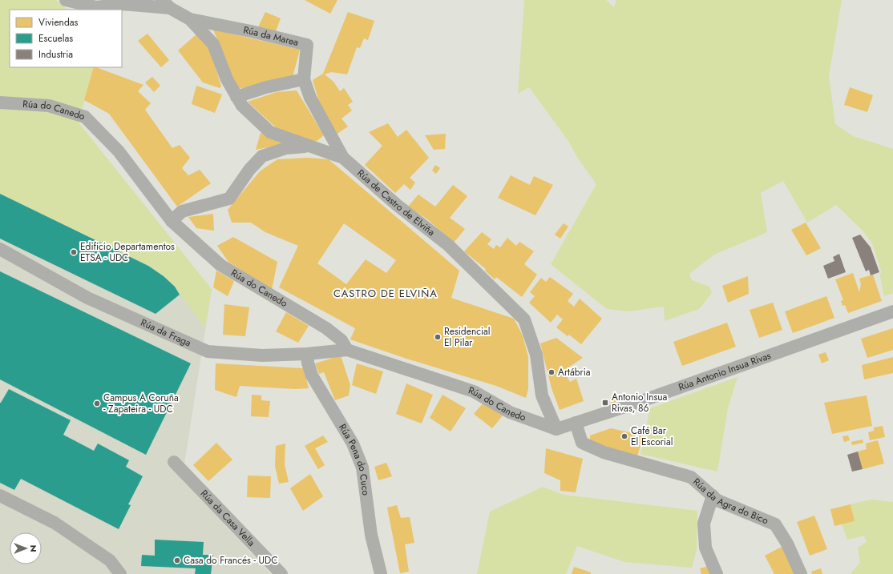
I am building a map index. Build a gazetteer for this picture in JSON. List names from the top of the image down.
{
  "streets": {
    "street": [
      "Rúa da Marea",
      "Rúa do Canedo",
      "Rúa de Castro de Elviña",
      "Rúa da Fraga",
      "Rúa Antonio Insua Rivas",
      "Rúa Pena do Cuco",
      "Rúa da Agra do Bico",
      "Rúa da Casa Vella"
    ]
  },
  "crossings": [
    ["Rúa da Marea", "Rúa de Castro de Elviña"],
    ["Rúa do Canedo", "Rúa de Castro de Elviña"],
    ["Rúa do Canedo", "Rúa da Fraga"],
    ["Rúa do Canedo", "Rúa Antonio Insua Rivas"],
    ["Rúa de Castro de Elviña", "Rúa Antonio Insua Rivas"],
    ["Rúa da Fraga", "Rúa Pena do Cuco"],
    ["Rúa Antonio Insua Rivas", "Rúa da Agra do Bico"]
  ],
  "districts": ["CASTRO DE ELVIÑA"],
  "places": {
    "other": [
      "Edificio Departamentos ETSA - UDC",
      "Residencial El Pilar",
      "Artábria",
      "Campus A Coruña - Zapateira - UDC",
      "Café Bar El Escorial",
      "Casa do Francés - UDC"
    ],
    "transit": ["Antonio Insua Rivas, 86"]
  },
  "legend": ["Viviendas", "Escuelas", "Industria"],
  "north": "right"
}
